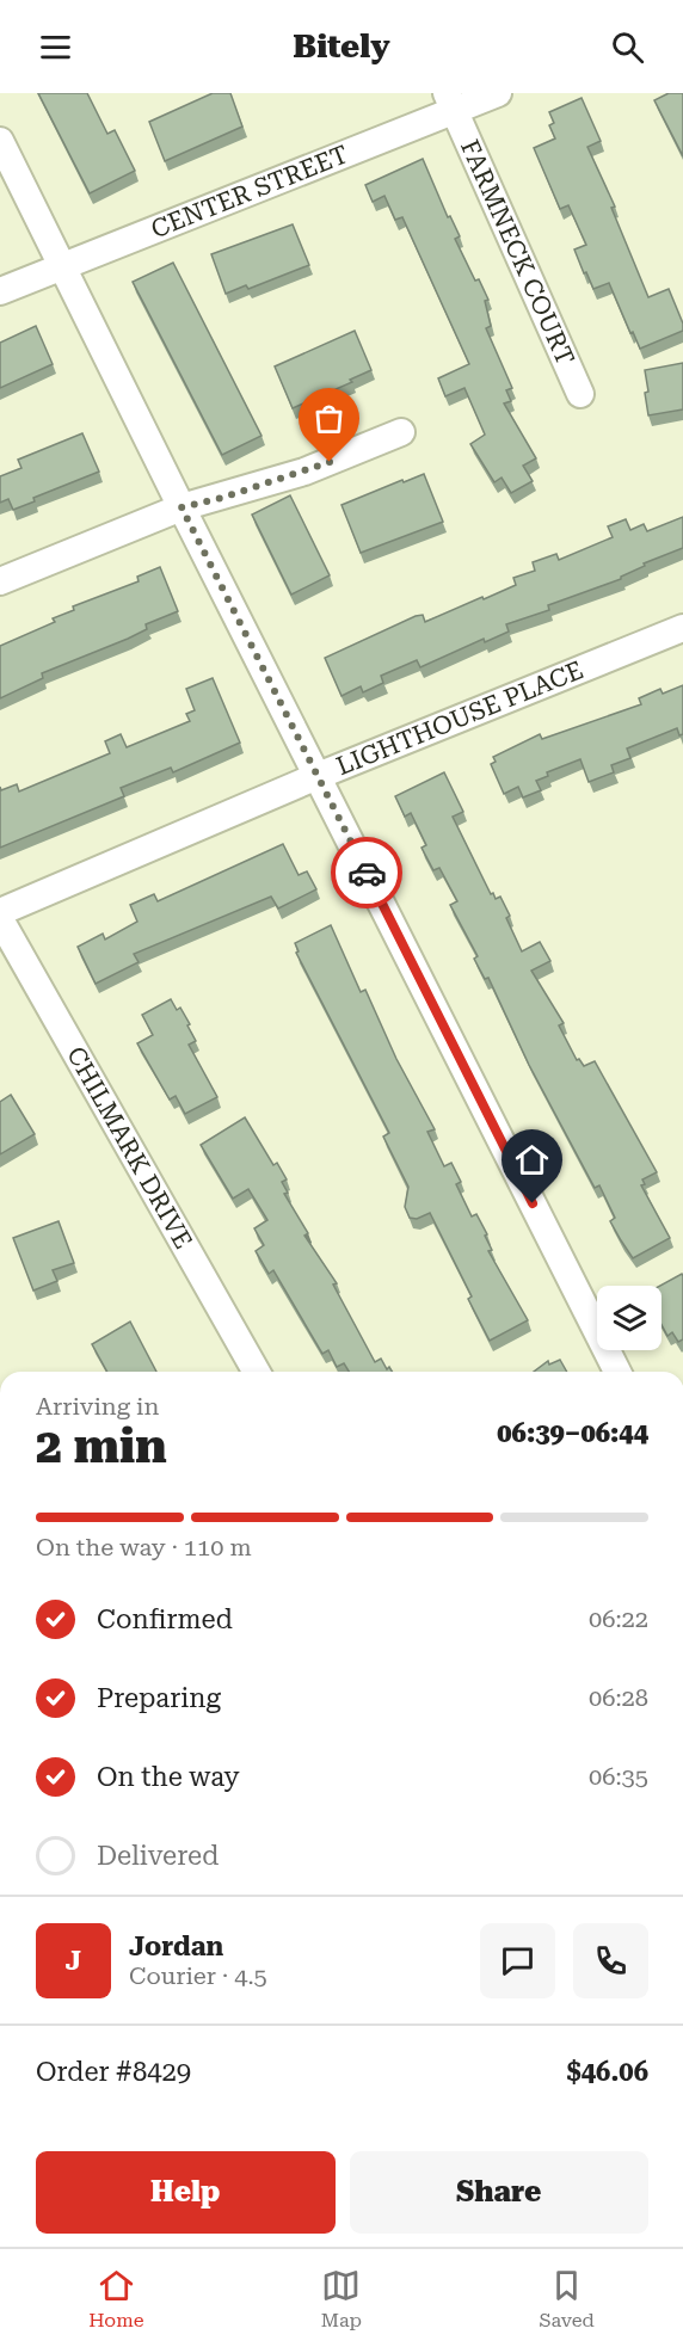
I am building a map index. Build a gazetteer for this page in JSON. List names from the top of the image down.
{
  "streets": {
    "street": [
      "CENTER STREET",
      "FARMNECK COURT",
      "LIGHTHOUSE PLACE",
      "CHILMARK DRIVE"
    ]
  },
  "crossings": [
    ["CENTER STREET", "FARMNECK COURT"]
  ],
  "page": {
    "header": "Bitely",
    "heading": ["2 min", "Arriving in", "06:39–06:44"],
    "panel": [
      "Jordan",
      "Courier · 4.5",
      "Order #8429",
      "$46.06"
    ],
    "bar": "On the way · 110 m",
    "list": [
      ["Confirmed", "06:22"],
      ["Preparing", "06:28"],
      ["On the way", "06:35"],
      "Delivered"
    ],
    "round": "J",
    "buttons": ["Help", "Share"],
    "tabs": ["Home", "Map", "Saved"]
  }
}
